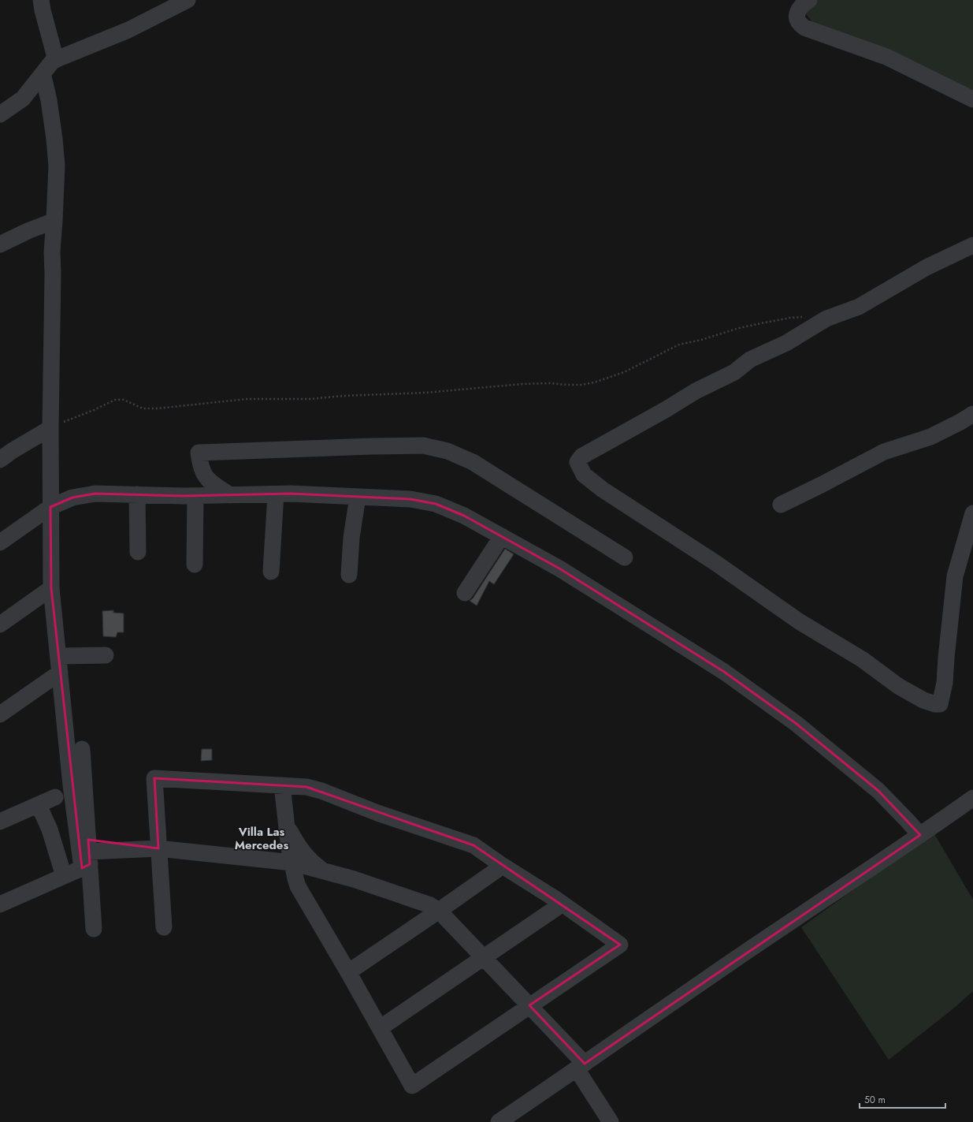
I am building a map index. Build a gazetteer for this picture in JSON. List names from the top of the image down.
{
  "districts": ["Villa Las Mercedes"],
  "scale_bar": "50 m"
}
